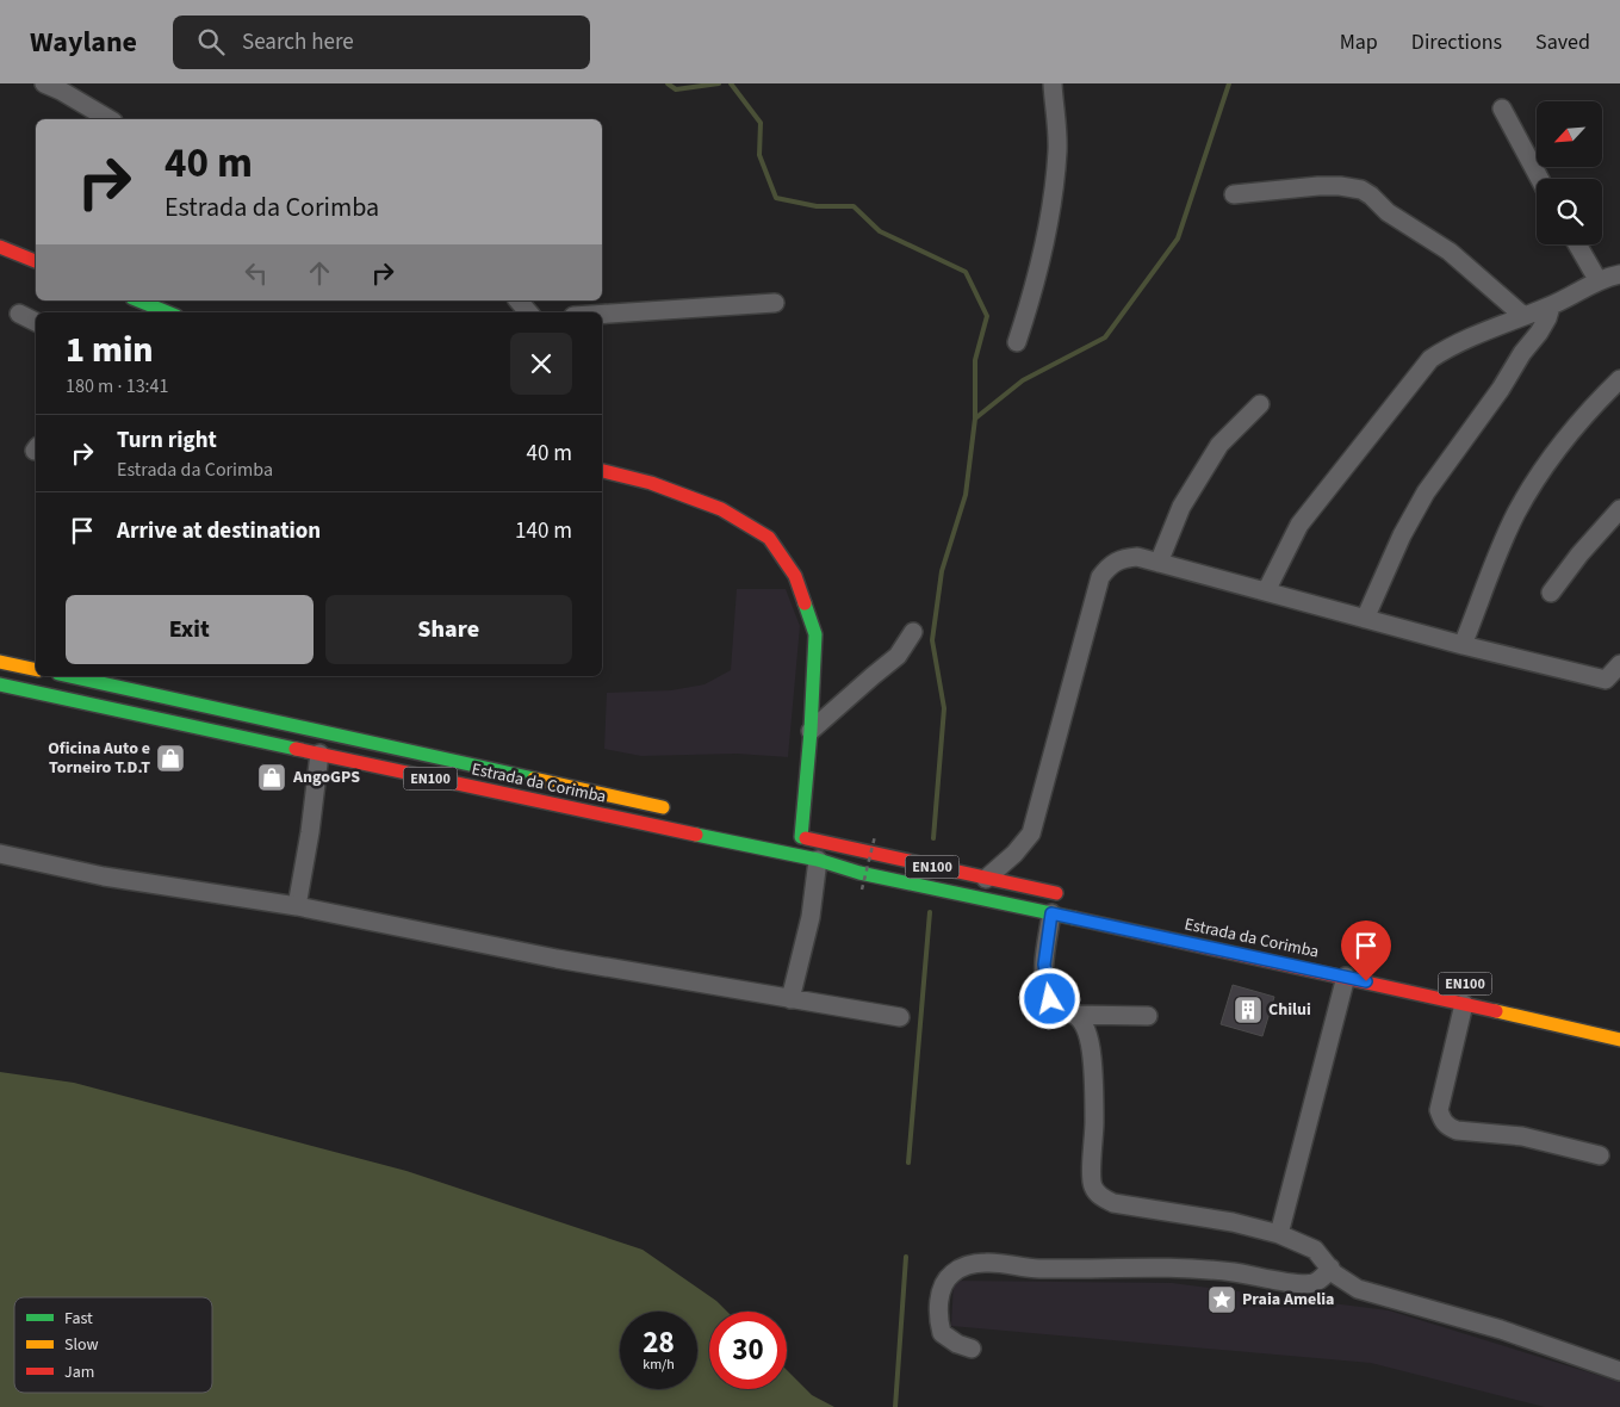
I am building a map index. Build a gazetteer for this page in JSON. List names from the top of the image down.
{
  "streets": {
    "main road": ["EN100", "Estrada da Corimba"]
  },
  "places": {
    "shop": ["Oficina Auto e Torneiro T.D.T", "AngoGPS"],
    "building": ["Chilui"],
    "place": ["Praia Amelia"]
  },
  "legend": ["Fast", "Slow", "Jam"],
  "north": "bottom left",
  "page": {
    "header": "Waylane",
    "search": "Search here",
    "nav": ["Map", "Directions", "Saved"],
    "turn": ["40 m", "Estrada da Corimba"],
    "heading": ["1 min", "180 m · 13:41"],
    "list": [
      {
        "name": "Turn right",
        "note": "Estrada da Corimba",
        "value": "40 m"
      },
      {
        "name": "Arrive at destination",
        "value": "140 m"
      }
    ],
    "buttons": ["Exit", "Share"],
    "speed": "28 km/h",
    "limit": "30"
  }
}
